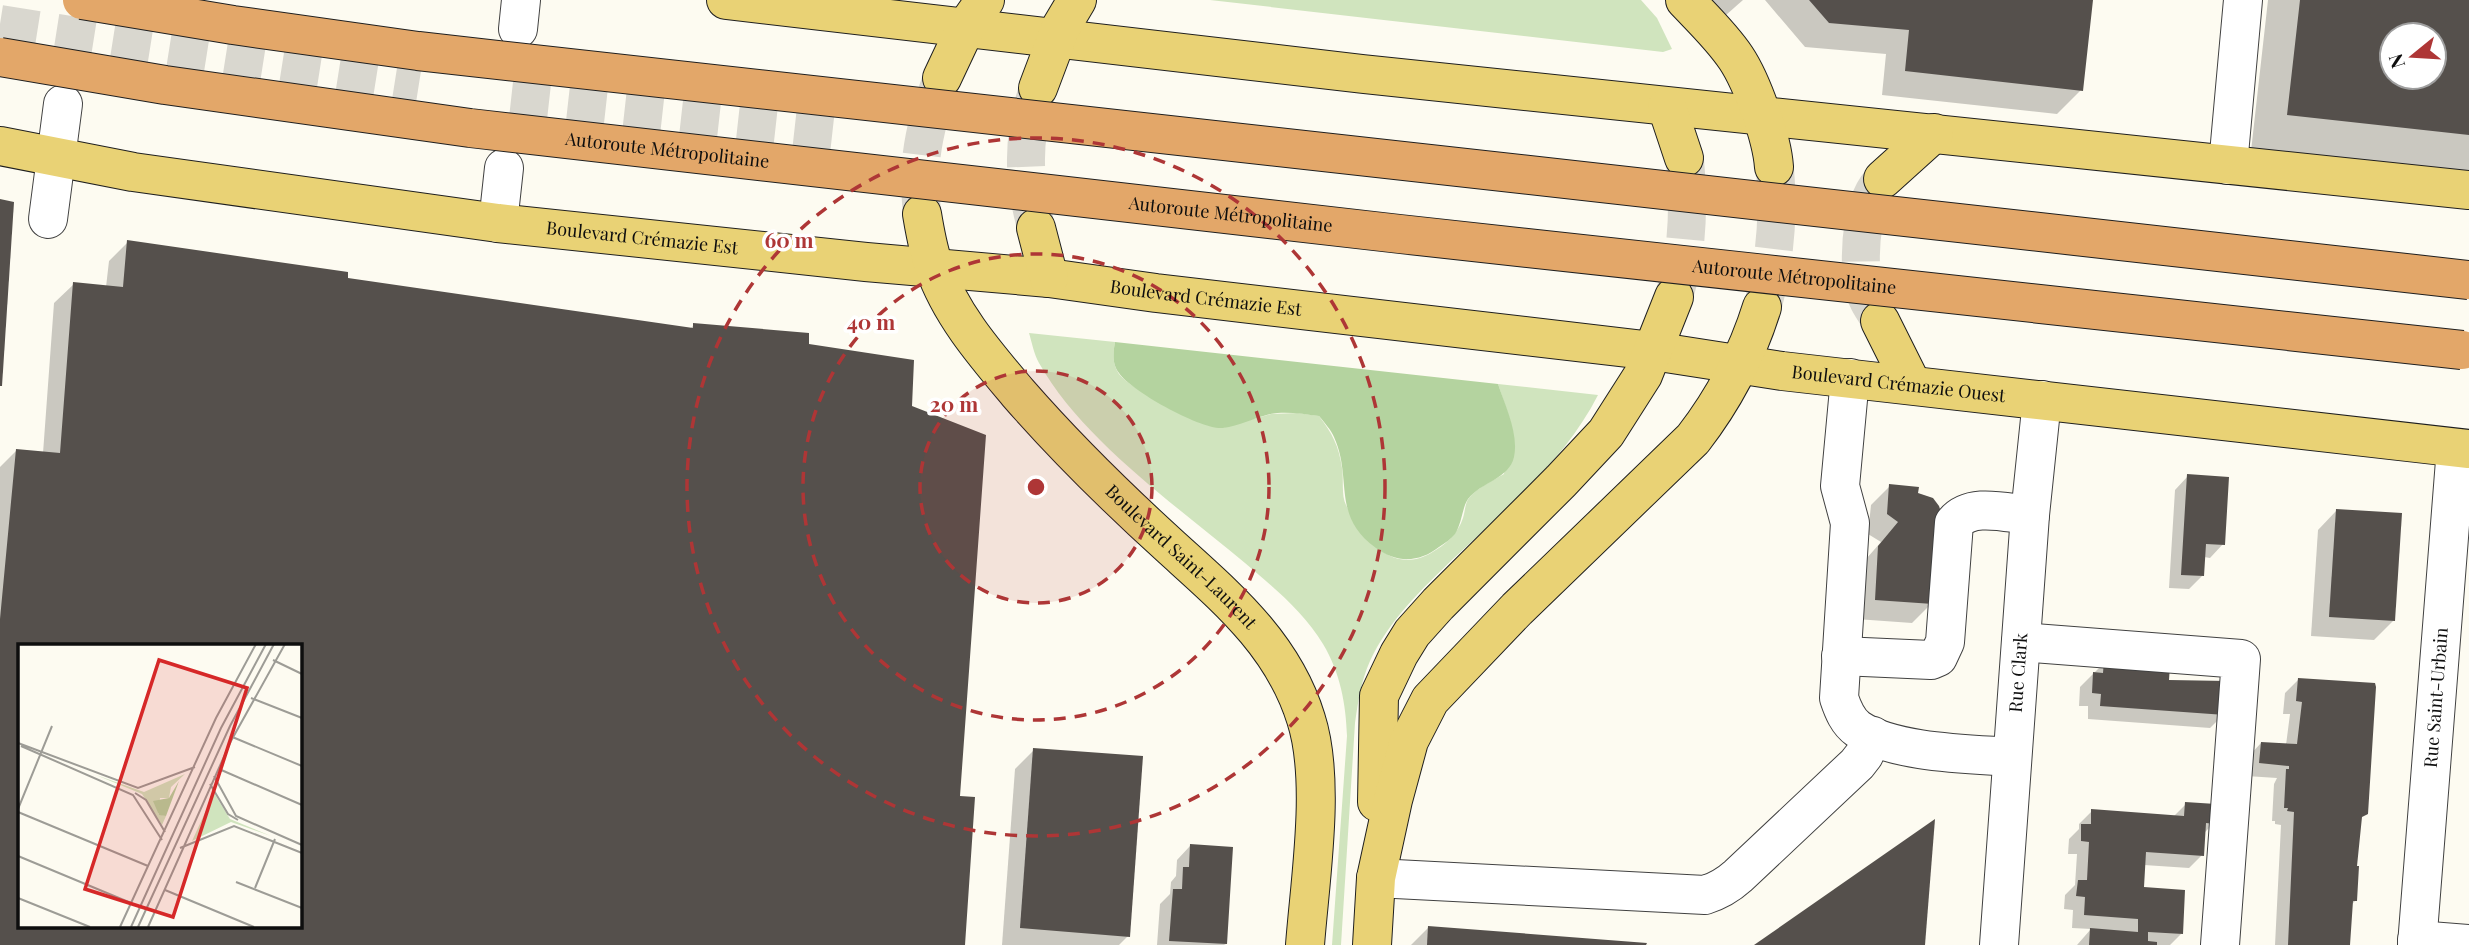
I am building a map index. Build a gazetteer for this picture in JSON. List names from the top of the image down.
{
  "streets": {
    "highway": ["Autoroute Métropolitaine"],
    "main road": ["Boulevard Crémazie Est", "Boulevard Crémazie Ouest", "Boulevard Saint-Laurent"],
    "street": ["Rue Clark", "Rue Saint-Urbain"]
  },
  "crossings": [
    ["Boulevard Crémazie Est", "Boulevard Crémazie Ouest"],
    ["Boulevard Crémazie Est", "Boulevard Saint-Laurent"],
    ["Boulevard Crémazie Ouest", "Rue Clark"],
    ["Boulevard Crémazie Ouest", "Rue Saint-Urbain"]
  ],
  "north": "left",
  "rings": ["60 m", "40 m", "20 m"]
}
